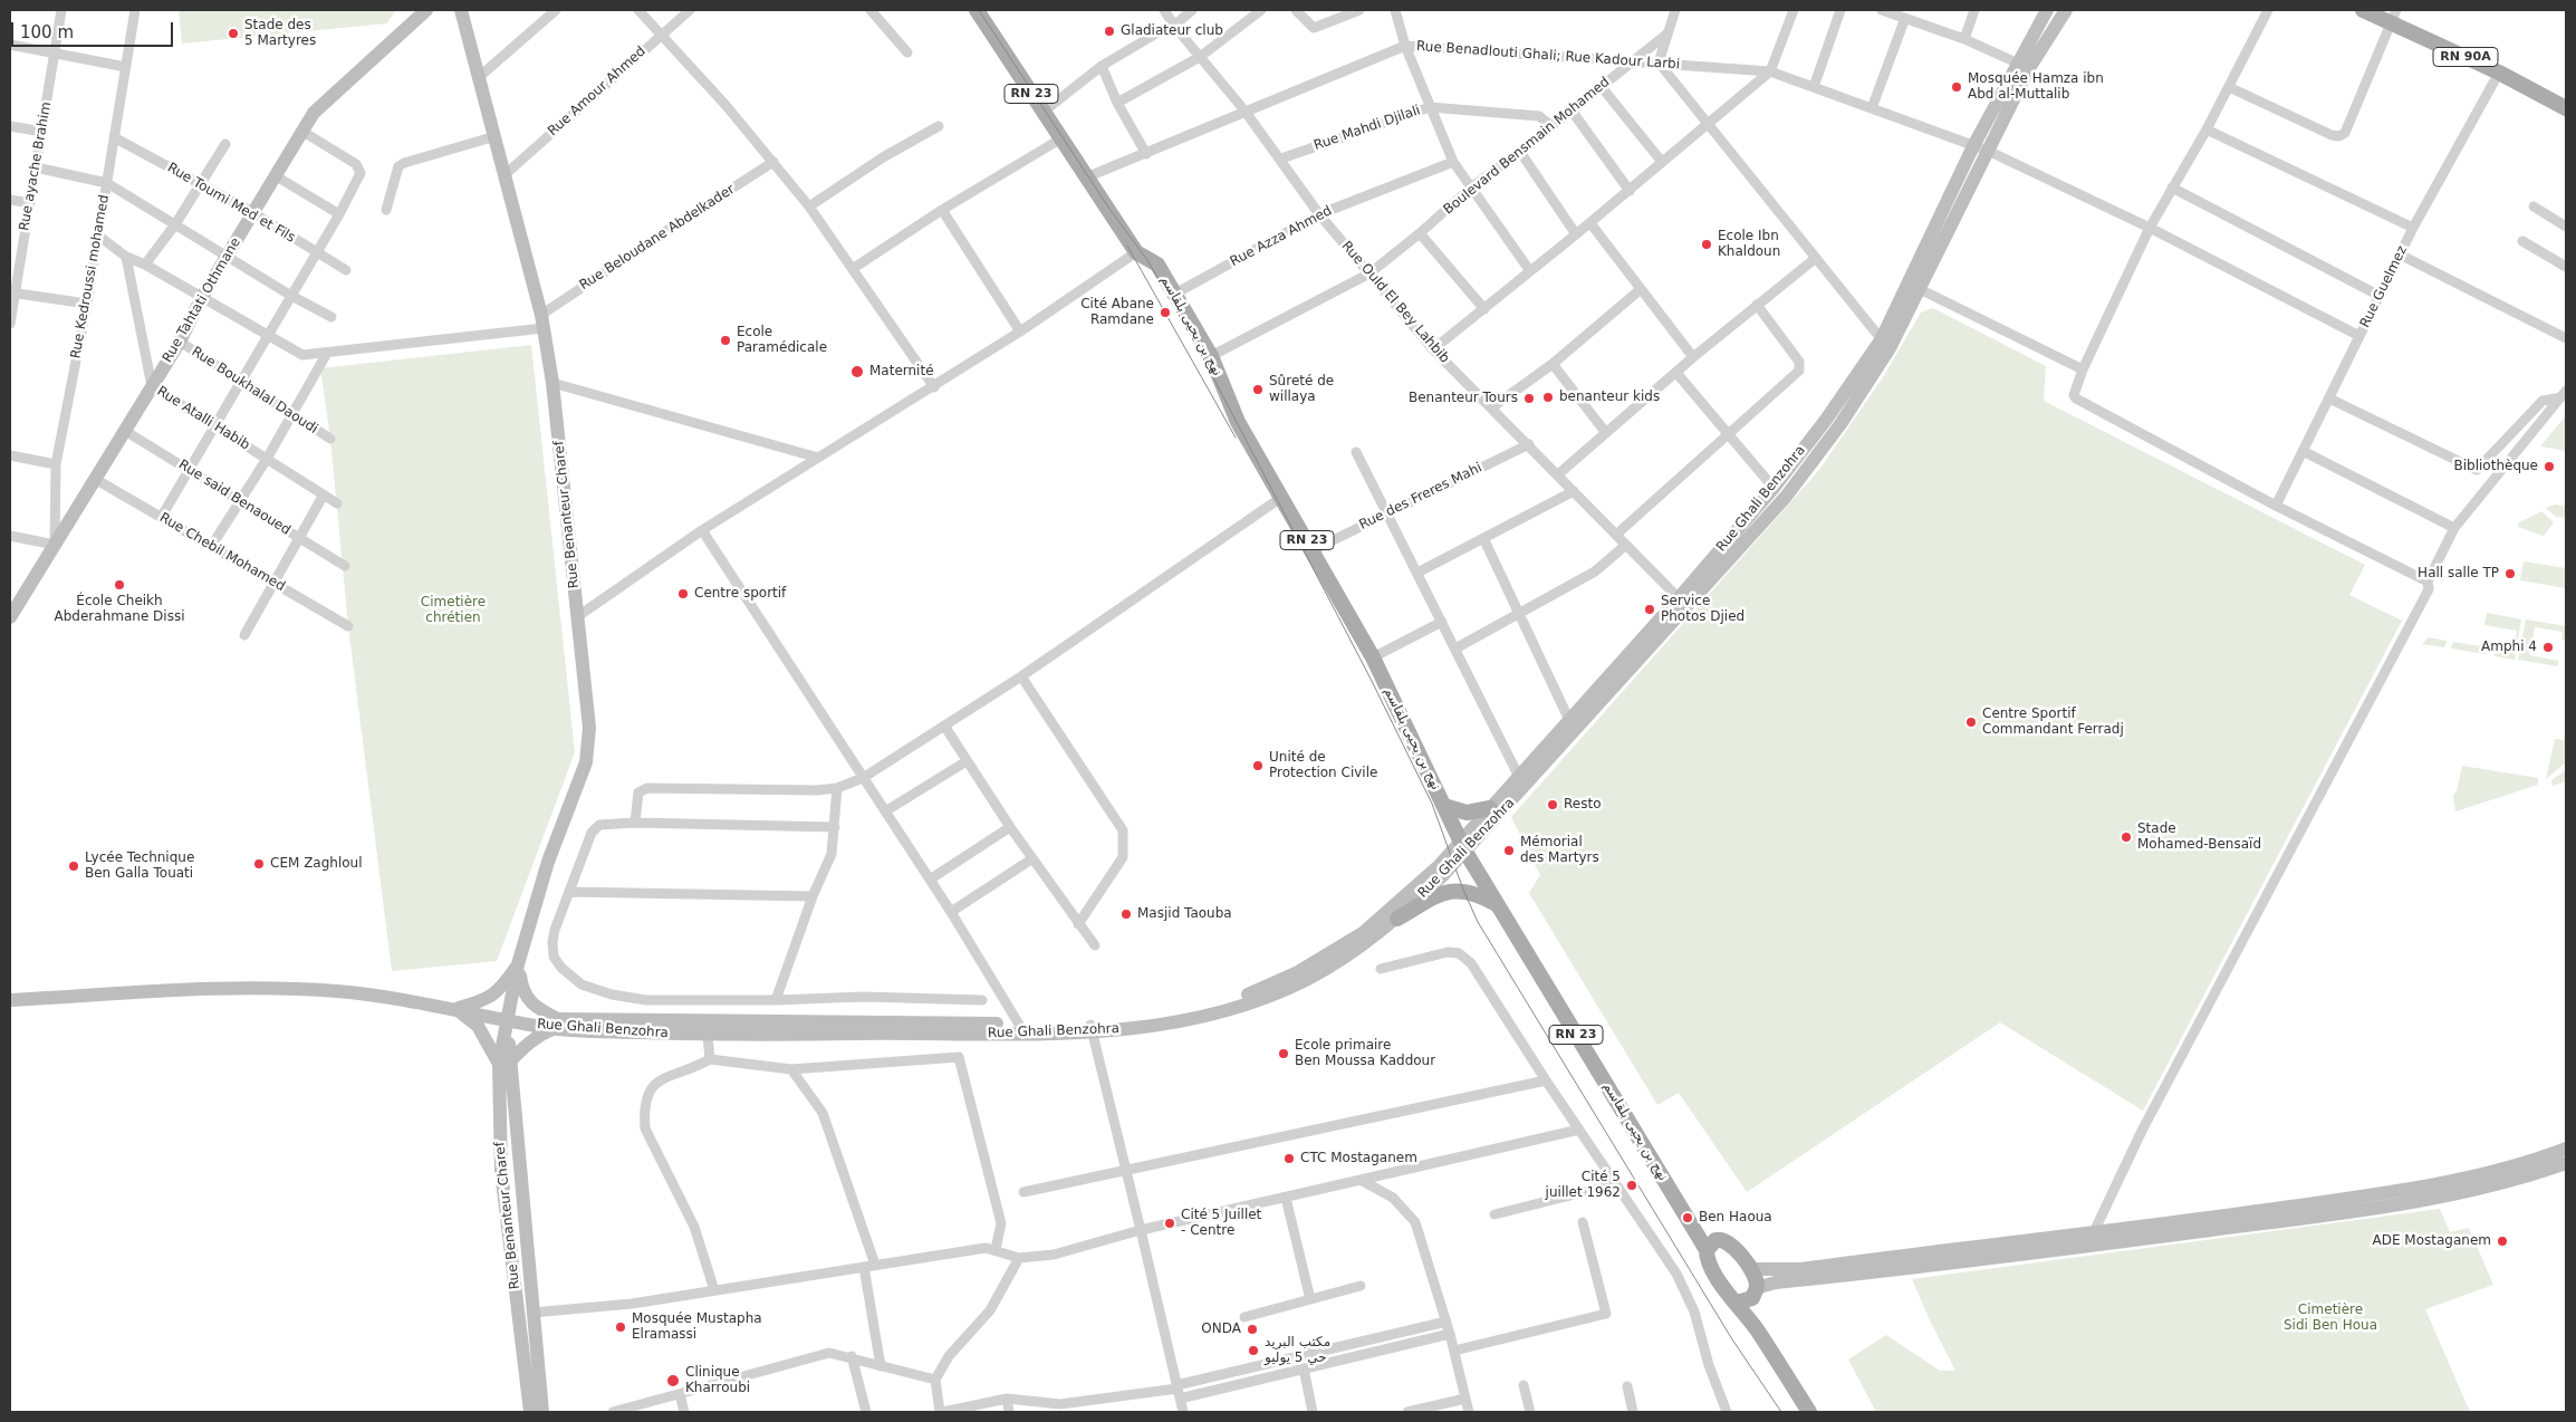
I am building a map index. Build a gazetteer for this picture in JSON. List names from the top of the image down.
{
  "streets": {
    "main road": [
      "RN 90A",
      "RN 23",
      "Rue Tahtati Othmane",
      "نهج بن يحيى بلقاسم",
      "Rue Ghali Benzohra",
      "Rue Benanteur Charef"
    ],
    "street": [
      "Rue Benadlouti Ghali; Rue Kadour Larbi",
      "Rue Amour Ahmed",
      "Rue Mahdi Djilali",
      "Boulevard Bensmain Mohamed",
      "Rue ayache Brahim",
      "Rue Toumi Med et Fils",
      "Rue Azza Ahmed",
      "Rue Beloudane Abdelkader",
      "Rue Kedroussi mohamed",
      "Rue Guelmez",
      "Rue Ould El Bey Lahbib",
      "Rue Boukhalal Daoudi",
      "Rue Atalli Habib",
      "Rue des Freres Mahi",
      "Rue said Benaoued",
      "Rue Chebil Mohamed"
    ]
  },
  "crossings": [
    ["Rue Benadlouti Ghali; Rue Kadour Larbi", "RN 23"],
    ["Rue Benadlouti Ghali; Rue Kadour Larbi", "Boulevard Bensmain Mohamed"],
    ["Rue Benadlouti Ghali; Rue Kadour Larbi", "Rue Guelmez"],
    ["Rue Benadlouti Ghali; Rue Kadour Larbi", "Rue Ould El Bey Lahbib"],
    ["Rue Benadlouti Ghali; Rue Kadour Larbi", "Rue Ghali Benzohra"],
    ["RN 90A", "Rue Guelmez"],
    ["Rue Amour Ahmed", "Rue Benanteur Charef"],
    ["RN 23", "نهج بن يحيى بلقاسم"],
    ["Rue Mahdi Djilali", "Boulevard Bensmain Mohamed"],
    ["Rue Mahdi Djilali", "Rue Ould El Bey Lahbib"],
    ["Boulevard Bensmain Mohamed", "Rue Ould El Bey Lahbib"],
    ["Boulevard Bensmain Mohamed", "نهج بن يحيى بلقاسم"],
    ["Rue Toumi Med et Fils", "Rue Kedroussi mohamed"],
    ["Rue Toumi Med et Fils", "Rue Tahtati Othmane"],
    ["Rue Azza Ahmed", "Rue Ould El Bey Lahbib"],
    ["Rue Azza Ahmed", "نهج بن يحيى بلقاسم"],
    ["Rue Beloudane Abdelkader", "Rue Benanteur Charef"],
    ["Rue Kedroussi mohamed", "Rue Tahtati Othmane"],
    ["Rue Tahtati Othmane", "Rue Boukhalal Daoudi"],
    ["Rue Tahtati Othmane", "Rue Atalli Habib"],
    ["Rue Tahtati Othmane", "Rue said Benaoued"],
    ["Rue Tahtati Othmane", "Rue Chebil Mohamed"],
    ["Rue Ould El Bey Lahbib", "Rue des Freres Mahi"],
    ["Rue Ould El Bey Lahbib", "Rue Ghali Benzohra"],
    ["نهج بن يحيى بلقاسم", "Rue des Freres Mahi"],
    ["نهج بن يحيى بلقاسم", "Rue Ghali Benzohra"],
    ["Rue Ghali Benzohra", "Rue Benanteur Charef"]
  ],
  "parks": ["Cimetière chrétien", "Cimetière Sidi Ben Houa"],
  "places": [
    "Gladiateur club",
    "Stade des 5 Martyres",
    "Mosquée Hamza ibn Abd al-Muttalib",
    "Ecole Ibn Khaldoun",
    "Cité Abane Ramdane",
    "Ecole Paramédicale",
    "Maternité",
    "Sûreté de willaya",
    "benanteur kids",
    "Benanteur Tours",
    "Bibliothèque",
    "Hall salle TP",
    "École Cheikh Abderahmane Dissi",
    "Centre sportif",
    "Service Photos Djied",
    "Amphi 4",
    "Centre Sportif Commandant Ferradj",
    "Unité de Protection Civile",
    "Resto",
    "Stade Mohamed-Bensaïd",
    "Mémorial des Martyrs",
    "CEM Zaghloul",
    "Lycée Technique Ben Galla Touati",
    "Masjid Taouba",
    "Ecole primaire Ben Moussa Kaddour",
    "CTC Mostaganem",
    "Cité 5 juillet 1962",
    "Ben Haoua",
    "Cité 5 Juillet - Centre",
    "ADE Mostaganem",
    "Mosquée Mustapha Elramassi",
    "ONDA",
    "مكتب البريد حي 5 يوليو",
    "Clinique Kharroubi"
  ],
  "scale_bar": "100 m"
}
